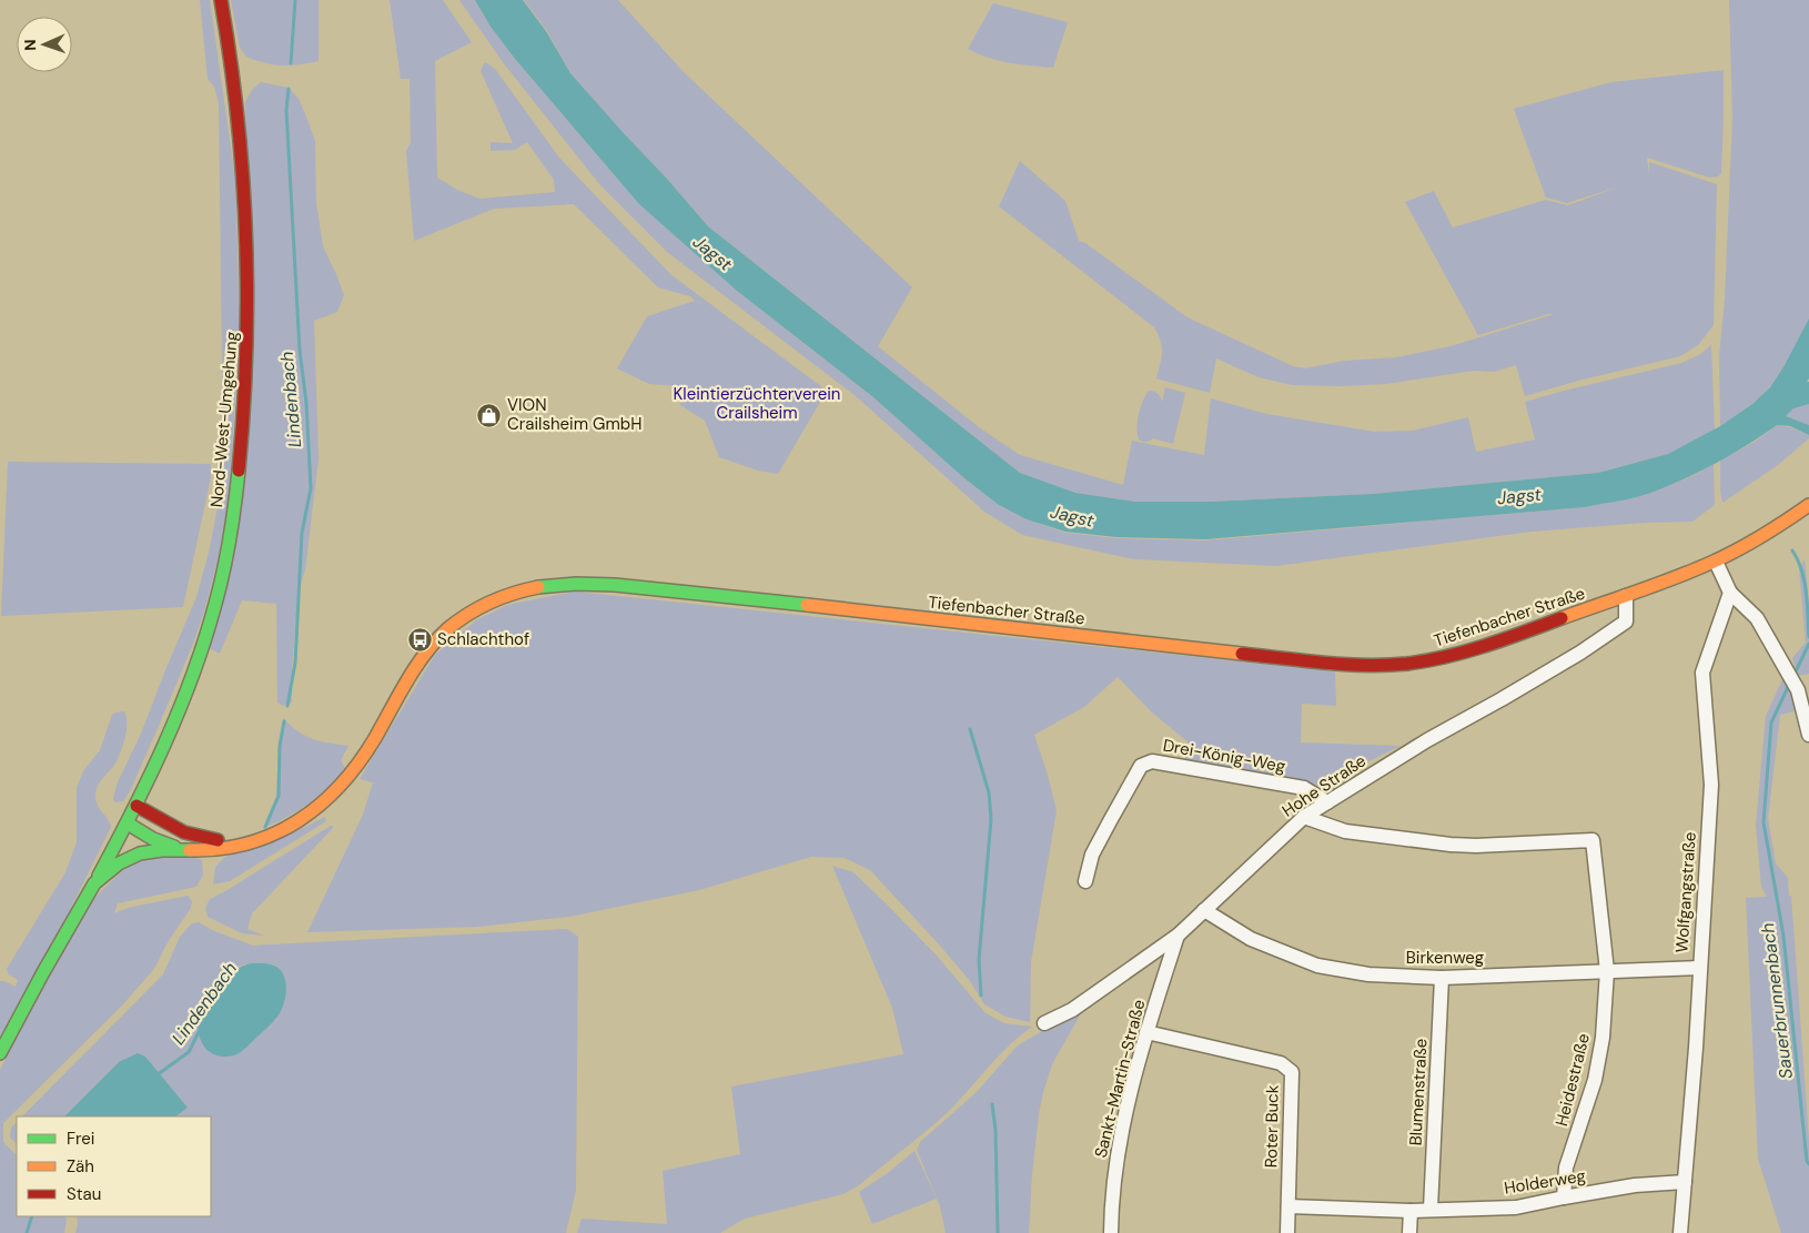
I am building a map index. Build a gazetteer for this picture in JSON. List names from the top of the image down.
{
  "streets": {
    "main road": ["Nord-West-Umgehung", "Tiefenbacher Straße"],
    "street": [
      "Drei-König-Weg",
      "Hohe Straße",
      "Wolfgangstraße",
      "Birkenweg",
      "Sankt-Martin-Straße",
      "Heidestraße",
      "Blumenstraße",
      "Roter Buck",
      "Holderweg"
    ]
  },
  "crossings": [
    ["Nord-West-Umgehung", "Tiefenbacher Straße"],
    ["Tiefenbacher Straße", "Hohe Straße"],
    ["Drei-König-Weg", "Hohe Straße"],
    ["Hohe Straße", "Birkenweg"],
    ["Hohe Straße", "Sankt-Martin-Straße"],
    ["Hohe Straße", "Heidestraße"],
    ["Wolfgangstraße", "Birkenweg"],
    ["Wolfgangstraße", "Holderweg"],
    ["Birkenweg", "Heidestraße"],
    ["Birkenweg", "Blumenstraße"],
    ["Sankt-Martin-Straße", "Roter Buck"],
    ["Heidestraße", "Holderweg"],
    ["Blumenstraße", "Holderweg"],
    ["Roter Buck", "Holderweg"]
  ],
  "water": ["Jagst", "Lindenbach", "Sauerbrunnenbach"],
  "parks": ["Kleintierzüchterverein Crailsheim"],
  "places": {
    "shop": ["VION Crailsheim GmbH"],
    "bus stop": ["Schlachthof"]
  },
  "legend": ["Frei", "Zäh", "Stau"],
  "north": "left"
}
